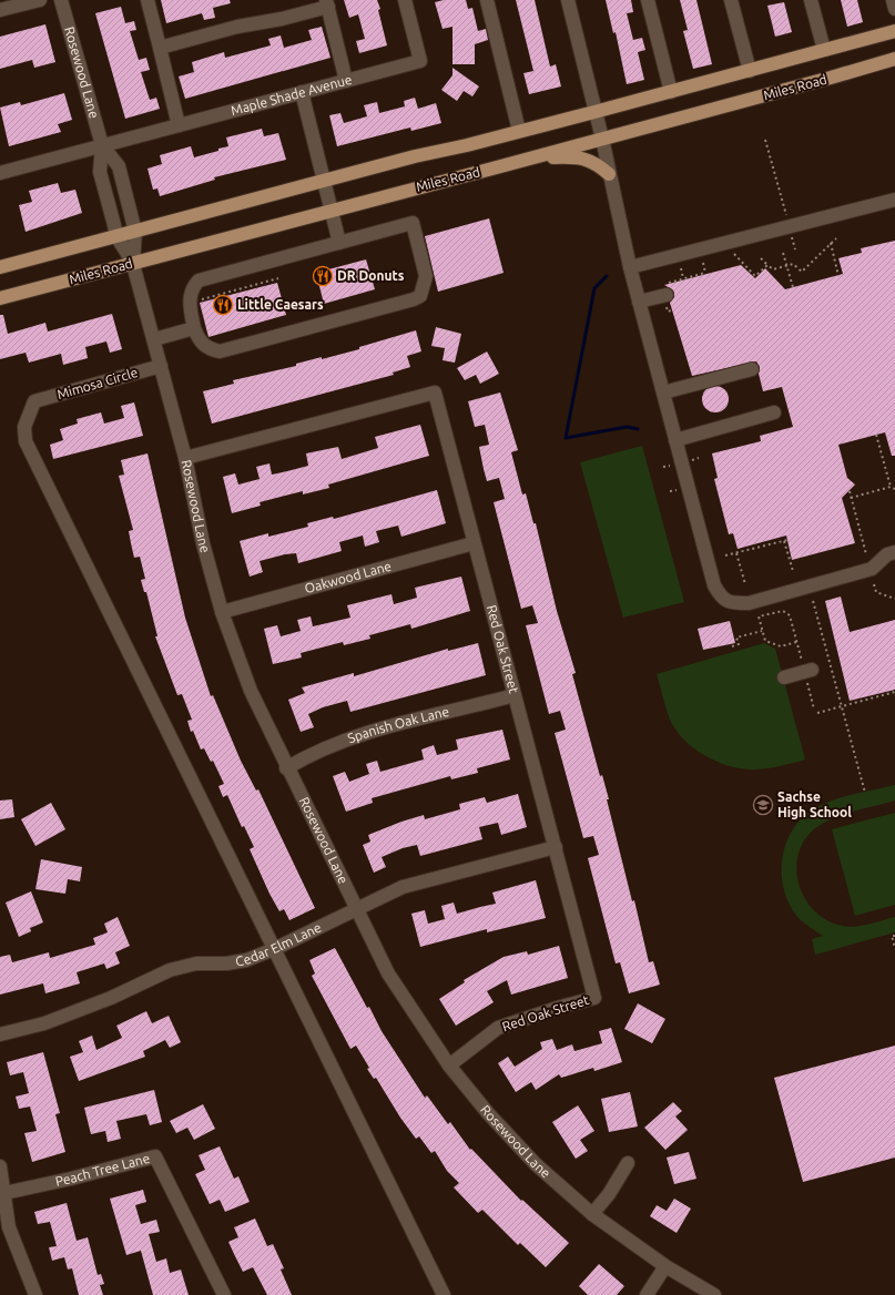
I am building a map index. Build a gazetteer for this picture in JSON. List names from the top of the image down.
{
  "streets": {
    "main road": ["Miles Road"],
    "street": [
      "Rosewood Lane",
      "Maple Shade Avenue",
      "Mimosa Circle",
      "Oakwood Lane",
      "Red Oak Street",
      "Spanish Oak Lane",
      "Cedar Elm Lane",
      "Peach Tree Lane"
    ]
  },
  "crossings": [
    ["Rosewood Lane", "Miles Road"],
    ["Rosewood Lane", "Maple Shade Avenue"],
    ["Rosewood Lane", "Mimosa Circle"],
    ["Rosewood Lane", "Oakwood Lane"],
    ["Rosewood Lane", "Red Oak Street"],
    ["Rosewood Lane", "Spanish Oak Lane"],
    ["Rosewood Lane", "Cedar Elm Lane"],
    ["Mimosa Circle", "Cedar Elm Lane"],
    ["Oakwood Lane", "Red Oak Street"],
    ["Red Oak Street", "Spanish Oak Lane"],
    ["Red Oak Street", "Cedar Elm Lane"]
  ],
  "places": {
    "restaurant": ["DR Donuts", "Little Caesars"],
    "school or university": ["Sachse High School"]
  }
}
